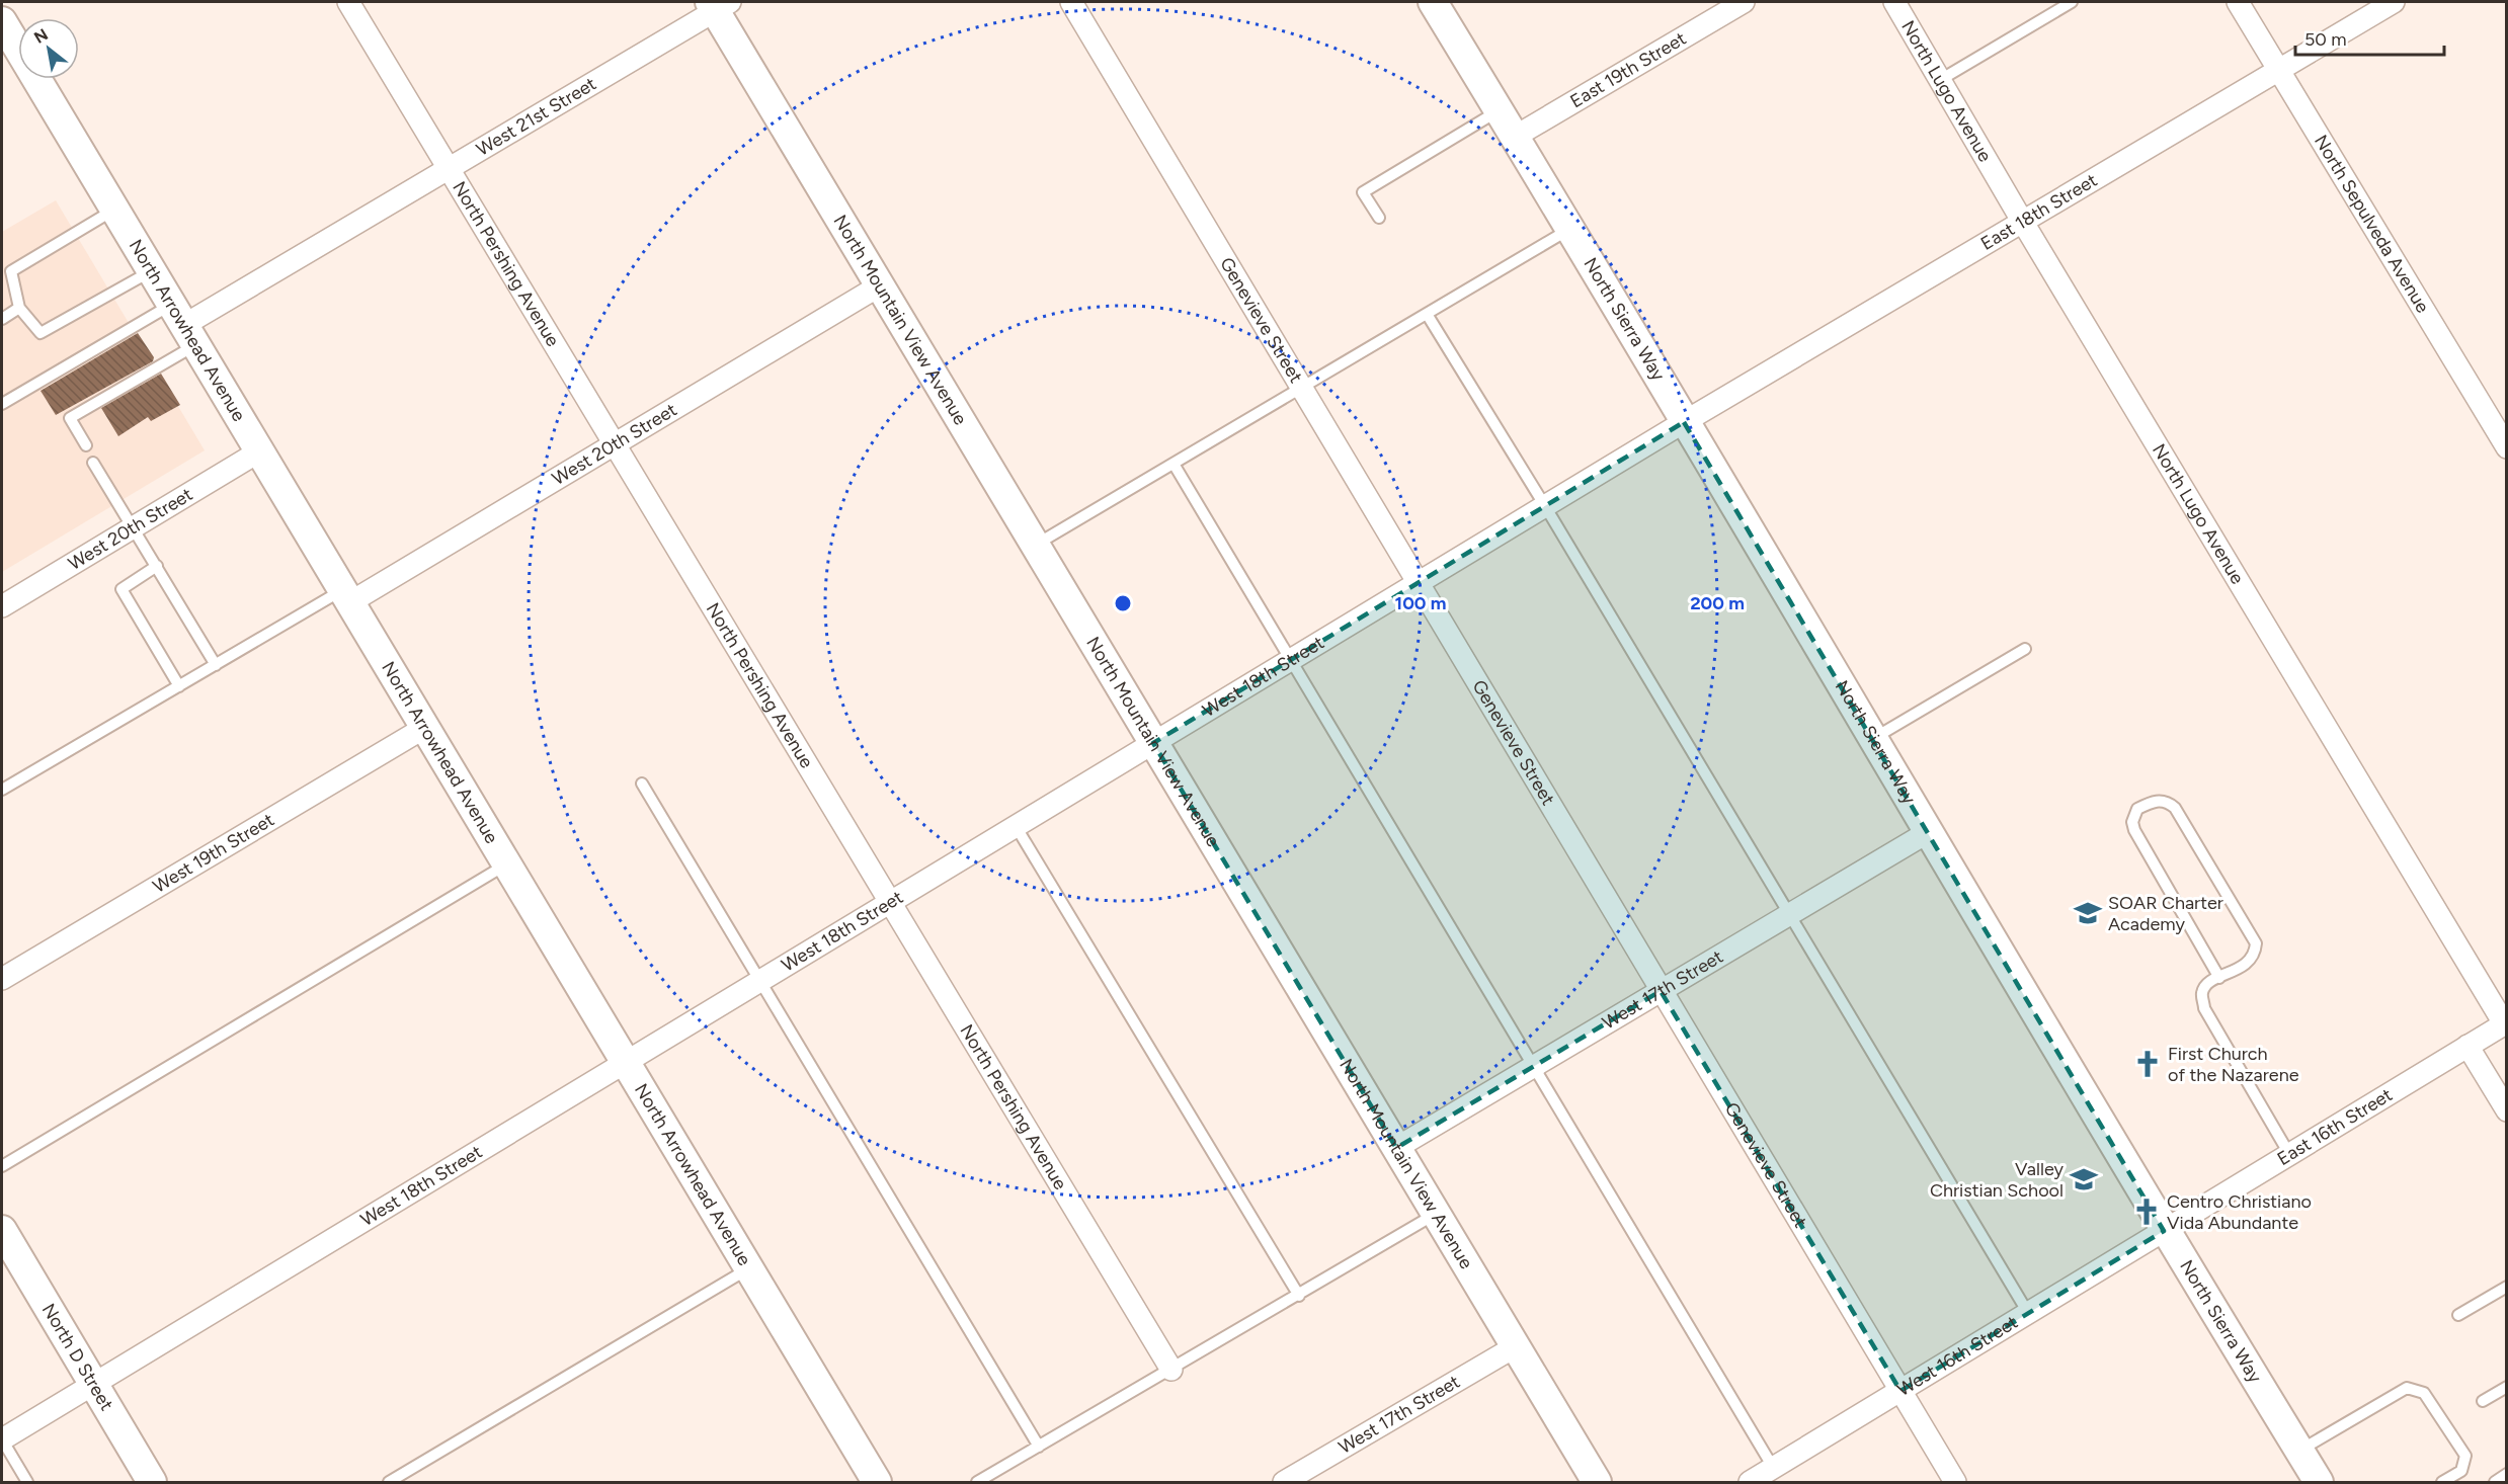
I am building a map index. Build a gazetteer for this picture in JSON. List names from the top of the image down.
{
  "streets": {
    "street": [
      "East 19th Street",
      "North Lugo Avenue",
      "West 21st Street",
      "East 18th Street",
      "North Sepulveda Avenue",
      "North Pershing Avenue",
      "Genevieve Street",
      "North Mountain View Avenue",
      "North Sierra Way",
      "North Arrowhead Avenue",
      "West 20th Street",
      "West 18th Street",
      "West 19th Street",
      "West 17th Street",
      "East 16th Street",
      "North D Street",
      "West 16th Street"
    ]
  },
  "crossings": [
    ["East 19th Street", "North Sierra Way"],
    ["North Lugo Avenue", "East 18th Street"],
    ["North Lugo Avenue", "East 16th Street"],
    ["West 21st Street", "North Pershing Avenue"],
    ["West 21st Street", "North Mountain View Avenue"],
    ["West 21st Street", "North Arrowhead Avenue"],
    ["East 18th Street", "North Sepulveda Avenue"],
    ["East 18th Street", "North Sierra Way"],
    ["East 18th Street", "West 18th Street"],
    ["North Pershing Avenue", "West 20th Street"],
    ["North Pershing Avenue", "West 18th Street"],
    ["Genevieve Street", "West 18th Street"],
    ["Genevieve Street", "West 17th Street"],
    ["Genevieve Street", "West 16th Street"],
    ["North Mountain View Avenue", "West 20th Street"],
    ["North Mountain View Avenue", "West 18th Street"],
    ["North Mountain View Avenue", "West 17th Street"],
    ["North Sierra Way", "West 18th Street"],
    ["North Sierra Way", "West 17th Street"],
    ["North Sierra Way", "East 16th Street"],
    ["North Sierra Way", "West 16th Street"],
    ["North Arrowhead Avenue", "West 20th Street"],
    ["North Arrowhead Avenue", "West 18th Street"],
    ["North Arrowhead Avenue", "West 19th Street"],
    ["West 18th Street", "North D Street"],
    ["East 16th Street", "West 16th Street"]
  ],
  "places": {
    "school or university": ["SOAR Charter Academy", "Valley Christian School"],
    "church": ["First Church of the Nazarene", "Centro Christiano Vida Abundante"]
  },
  "scale_bar": "50 m",
  "north": "top left",
  "rings": ["100 m", "200 m"]
}
